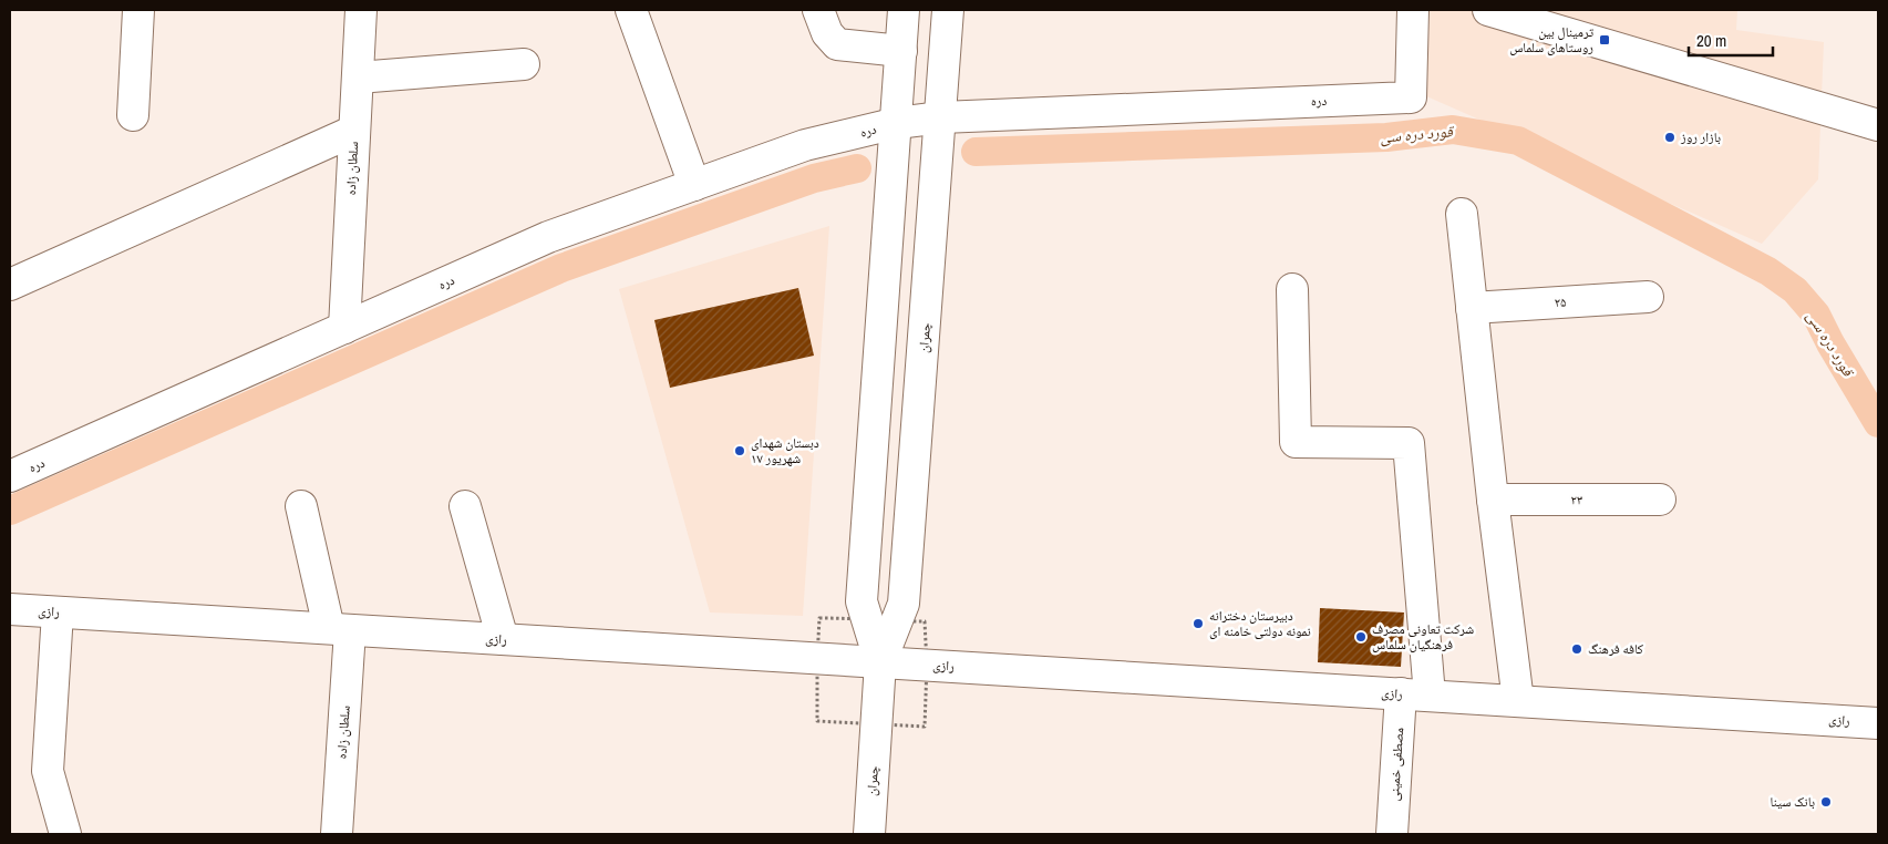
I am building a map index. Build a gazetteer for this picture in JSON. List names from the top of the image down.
{
  "streets": {
    "street": [
      "دره",
      "سلطان زاده",
      "۲۵",
      "چمران",
      "۲۳",
      "رازی",
      "مصطفی خمینی"
    ]
  },
  "crossings": [
    ["دره", "سلطان زاده"],
    ["دره", "چمران"],
    ["سلطان زاده", "رازی"],
    ["چمران", "رازی"],
    ["رازی", "مصطفی خمینی"]
  ],
  "water": ["قورد دره سی"],
  "places": {
    "transit": ["ترمینال بین روستاهای سلماس"],
    "other": [
      "بازار روز",
      "دبستان شهدای ۱۷ شهریور",
      "دبیرستان دخترانه نمونه دولتی خامنه ای",
      "شرکت تعاونی مصرف فرهنگیان سلماس",
      "کافه فرهنگ",
      "بانک سینا"
    ]
  },
  "scale_bar": "20 m"
}
